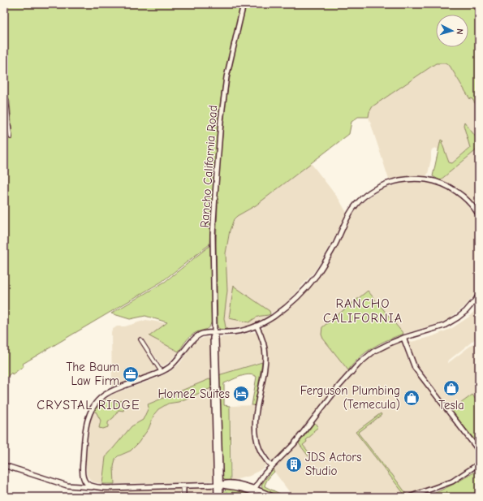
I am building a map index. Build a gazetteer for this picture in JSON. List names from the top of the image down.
{
  "streets": {
    "street": ["Rancho California Road"]
  },
  "districts": ["RANCHO CALIFORNIA", "CRYSTAL RIDGE"],
  "places": {
    "office": ["The Baum Law Firm"],
    "shop": ["Tesla", "Ferguson Plumbing (Temecula)"],
    "hotel": ["Home2 Suites"],
    "building": ["JDS Actors Studio"]
  },
  "north": "right"
}
